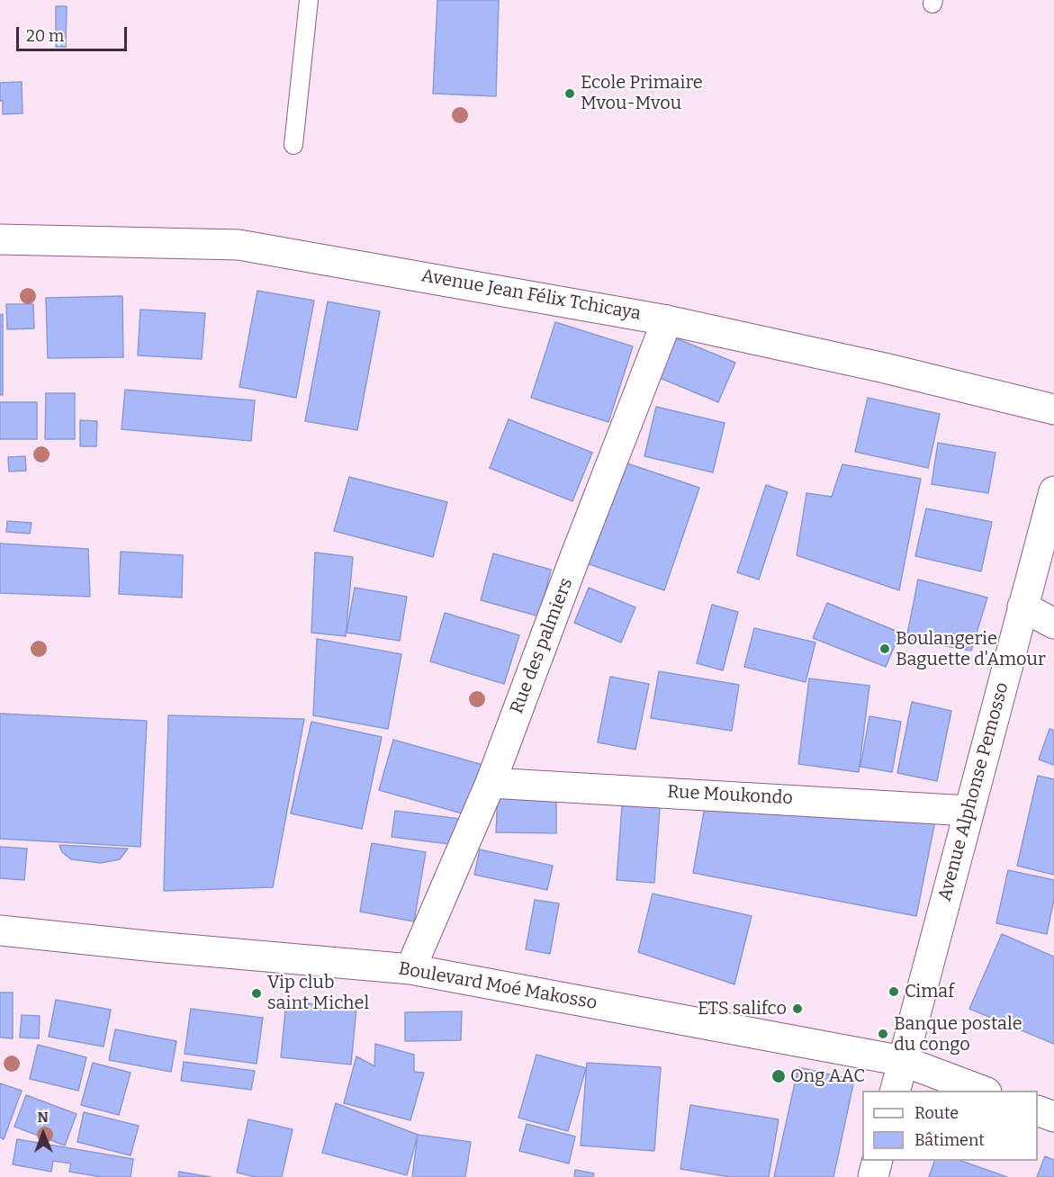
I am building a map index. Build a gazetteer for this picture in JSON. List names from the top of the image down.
{
  "streets": {
    "street": [
      "Avenue Jean Félix Tchicaya",
      "Rue des palmiers",
      "Avenue Alphonse Pemosso",
      "Rue Moukondo",
      "Boulevard Moé Makosso"
    ]
  },
  "crossings": [
    ["Avenue Jean Félix Tchicaya", "Rue des palmiers"],
    ["Rue des palmiers", "Rue Moukondo"],
    ["Rue des palmiers", "Boulevard Moé Makosso"],
    ["Avenue Alphonse Pemosso", "Rue Moukondo"],
    ["Avenue Alphonse Pemosso", "Boulevard Moé Makosso"]
  ],
  "places": [
    "Ecole Primaire Mvou-Mvou",
    "Boulangerie Baguette d'Amour",
    "Cimaf",
    "Vip club saint Michel",
    "ETS salifco",
    "Banque postale du congo",
    "Ong AAC"
  ],
  "legend": ["Route", "Bâtiment"],
  "scale_bar": "20 m",
  "north": "top"
}
